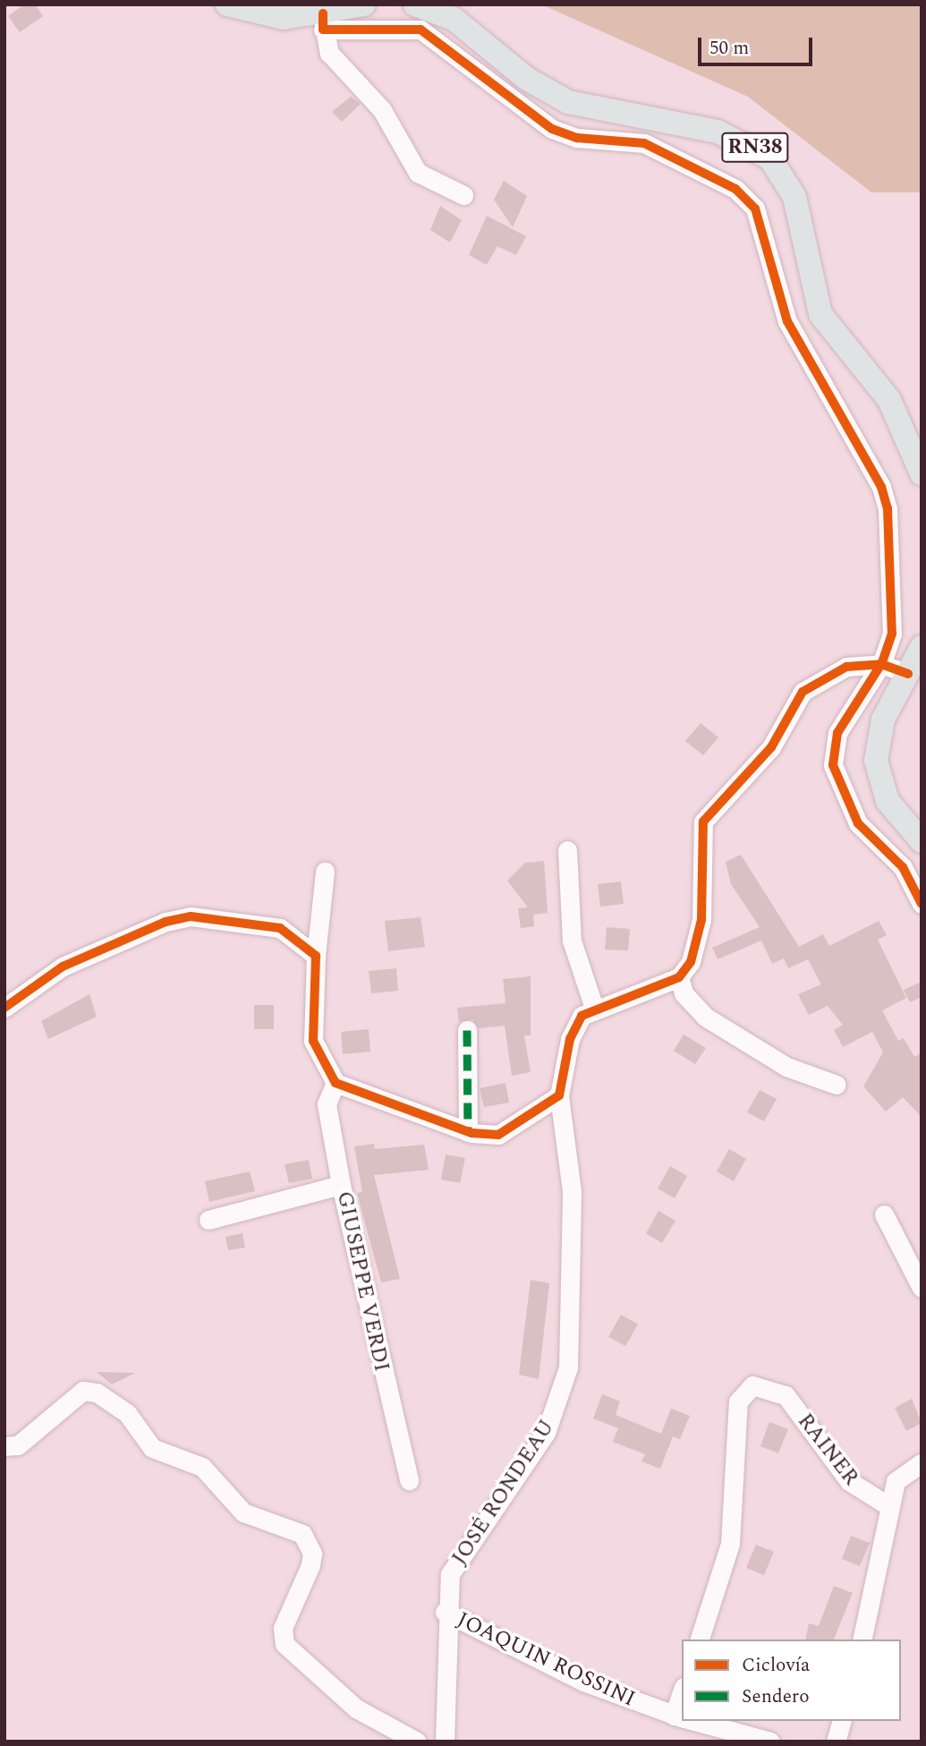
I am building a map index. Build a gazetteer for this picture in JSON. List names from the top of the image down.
{
  "streets": {
    "main road": ["RN38"],
    "street": [
      "GIUSEPPE VERDI",
      "RAINER",
      "JOSÉ RONDEAU",
      "JOAQUIN ROSSINI"
    ]
  },
  "crossings": [
    ["JOSÉ RONDEAU", "JOAQUIN ROSSINI"]
  ],
  "legend": ["Ciclovía", "Sendero"],
  "scale_bar": "50 m"
}
